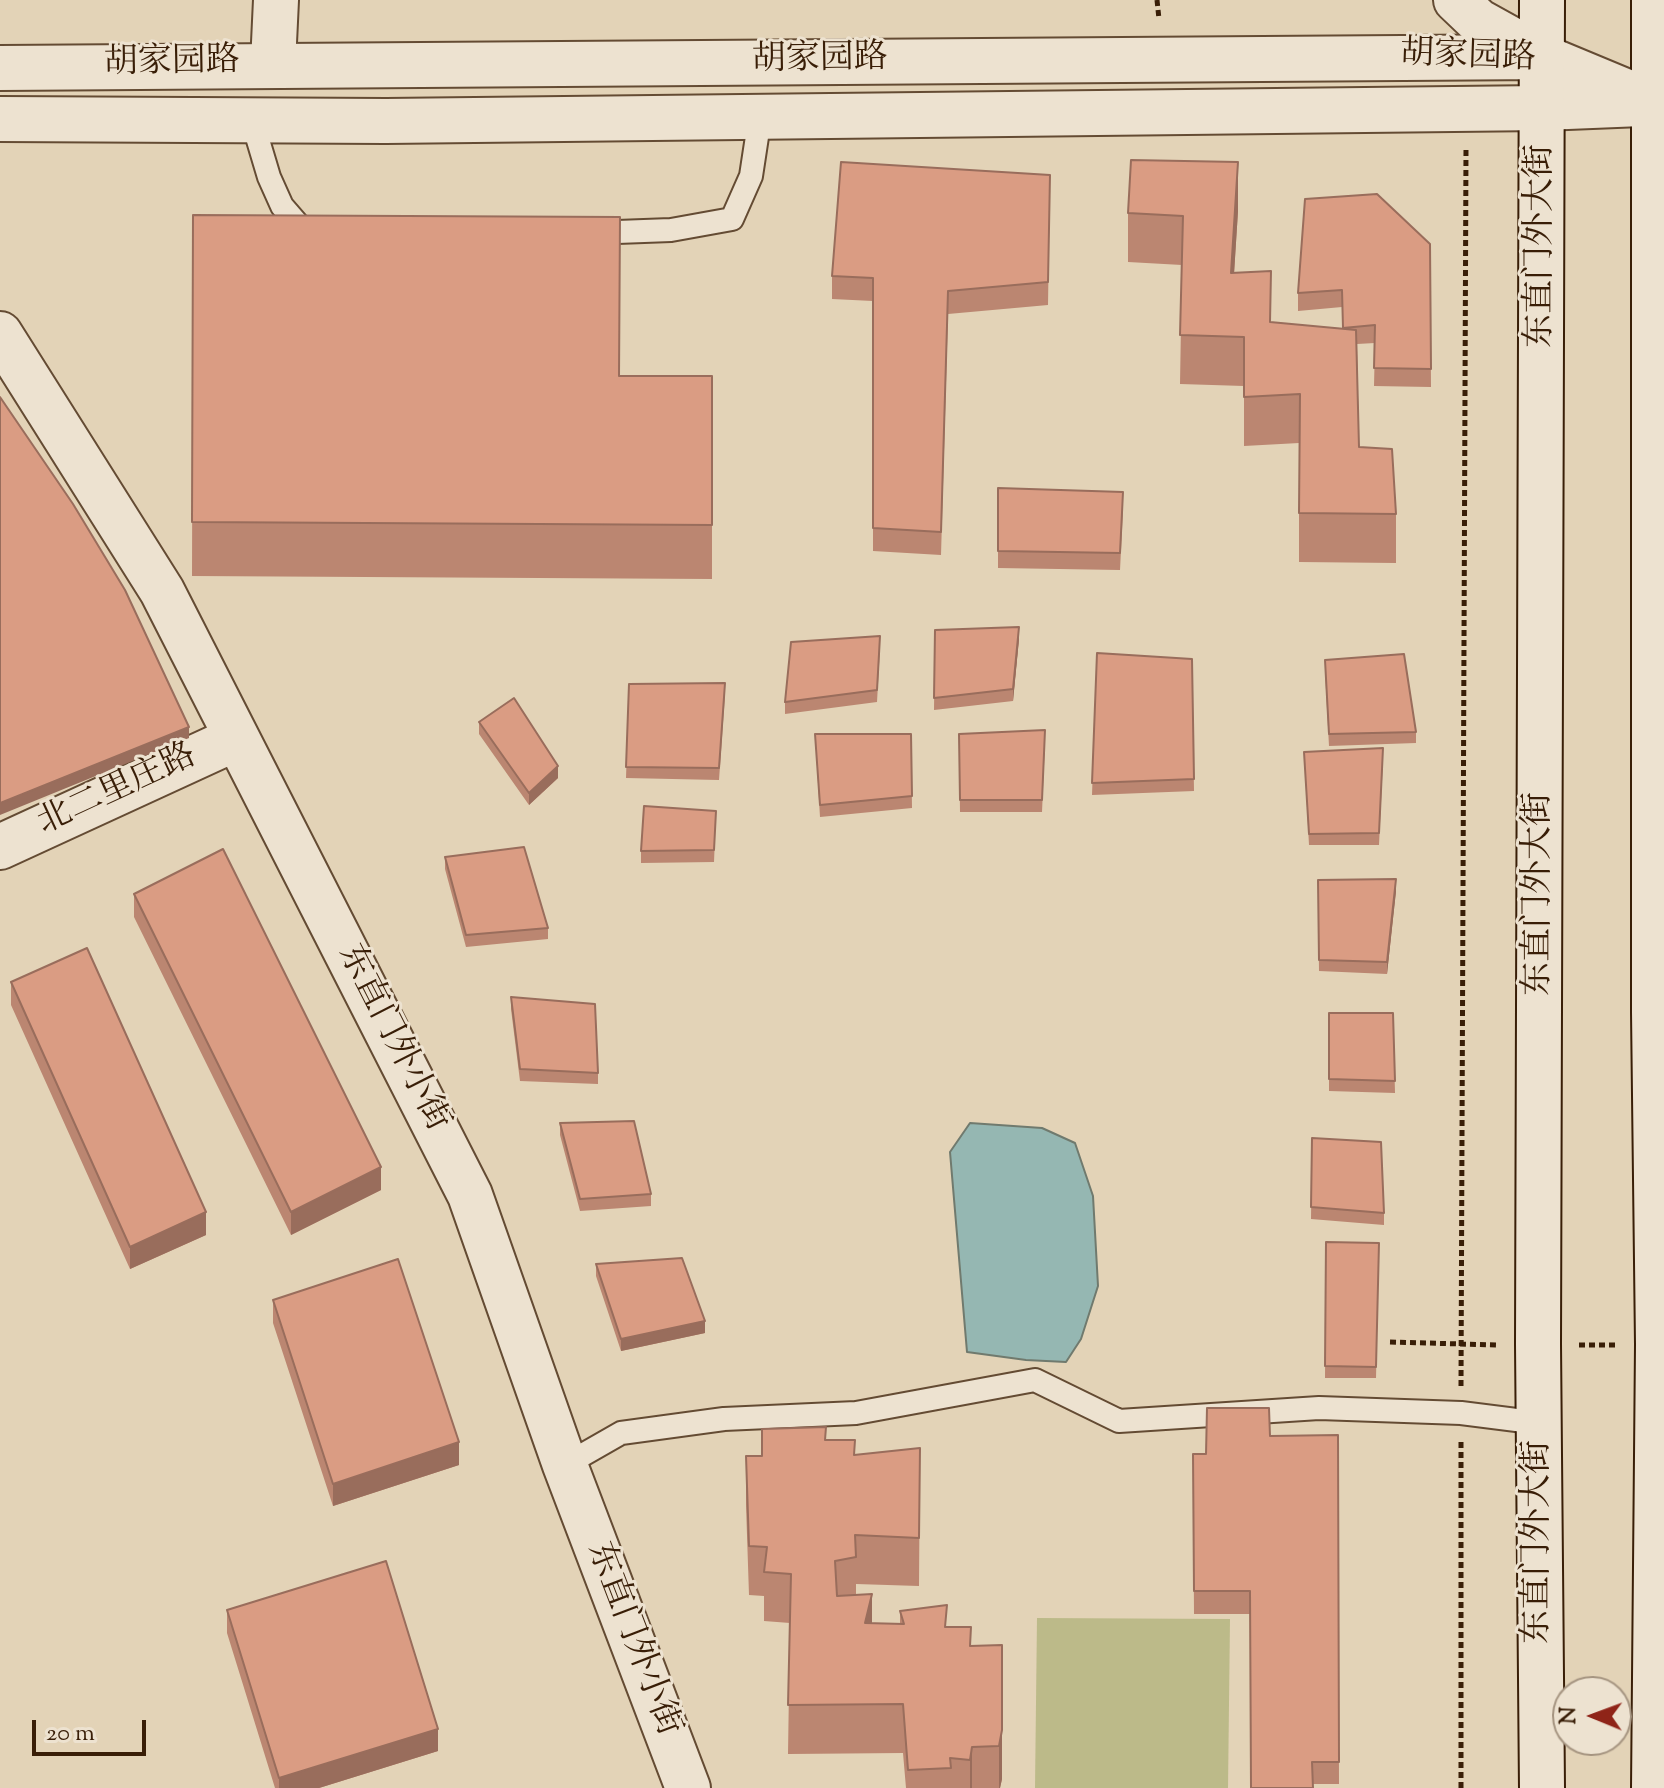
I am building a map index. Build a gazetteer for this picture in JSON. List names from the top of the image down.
{
  "streets": {
    "street": [
      "胡家园路",
      "东直门外大街",
      "北二里庄路",
      "东直门外小街"
    ]
  },
  "crossings": [
    ["胡家园路", "东直门外大街"],
    ["北二里庄路", "东直门外小街"]
  ],
  "scale_bar": "20 m",
  "north": "left"
}
